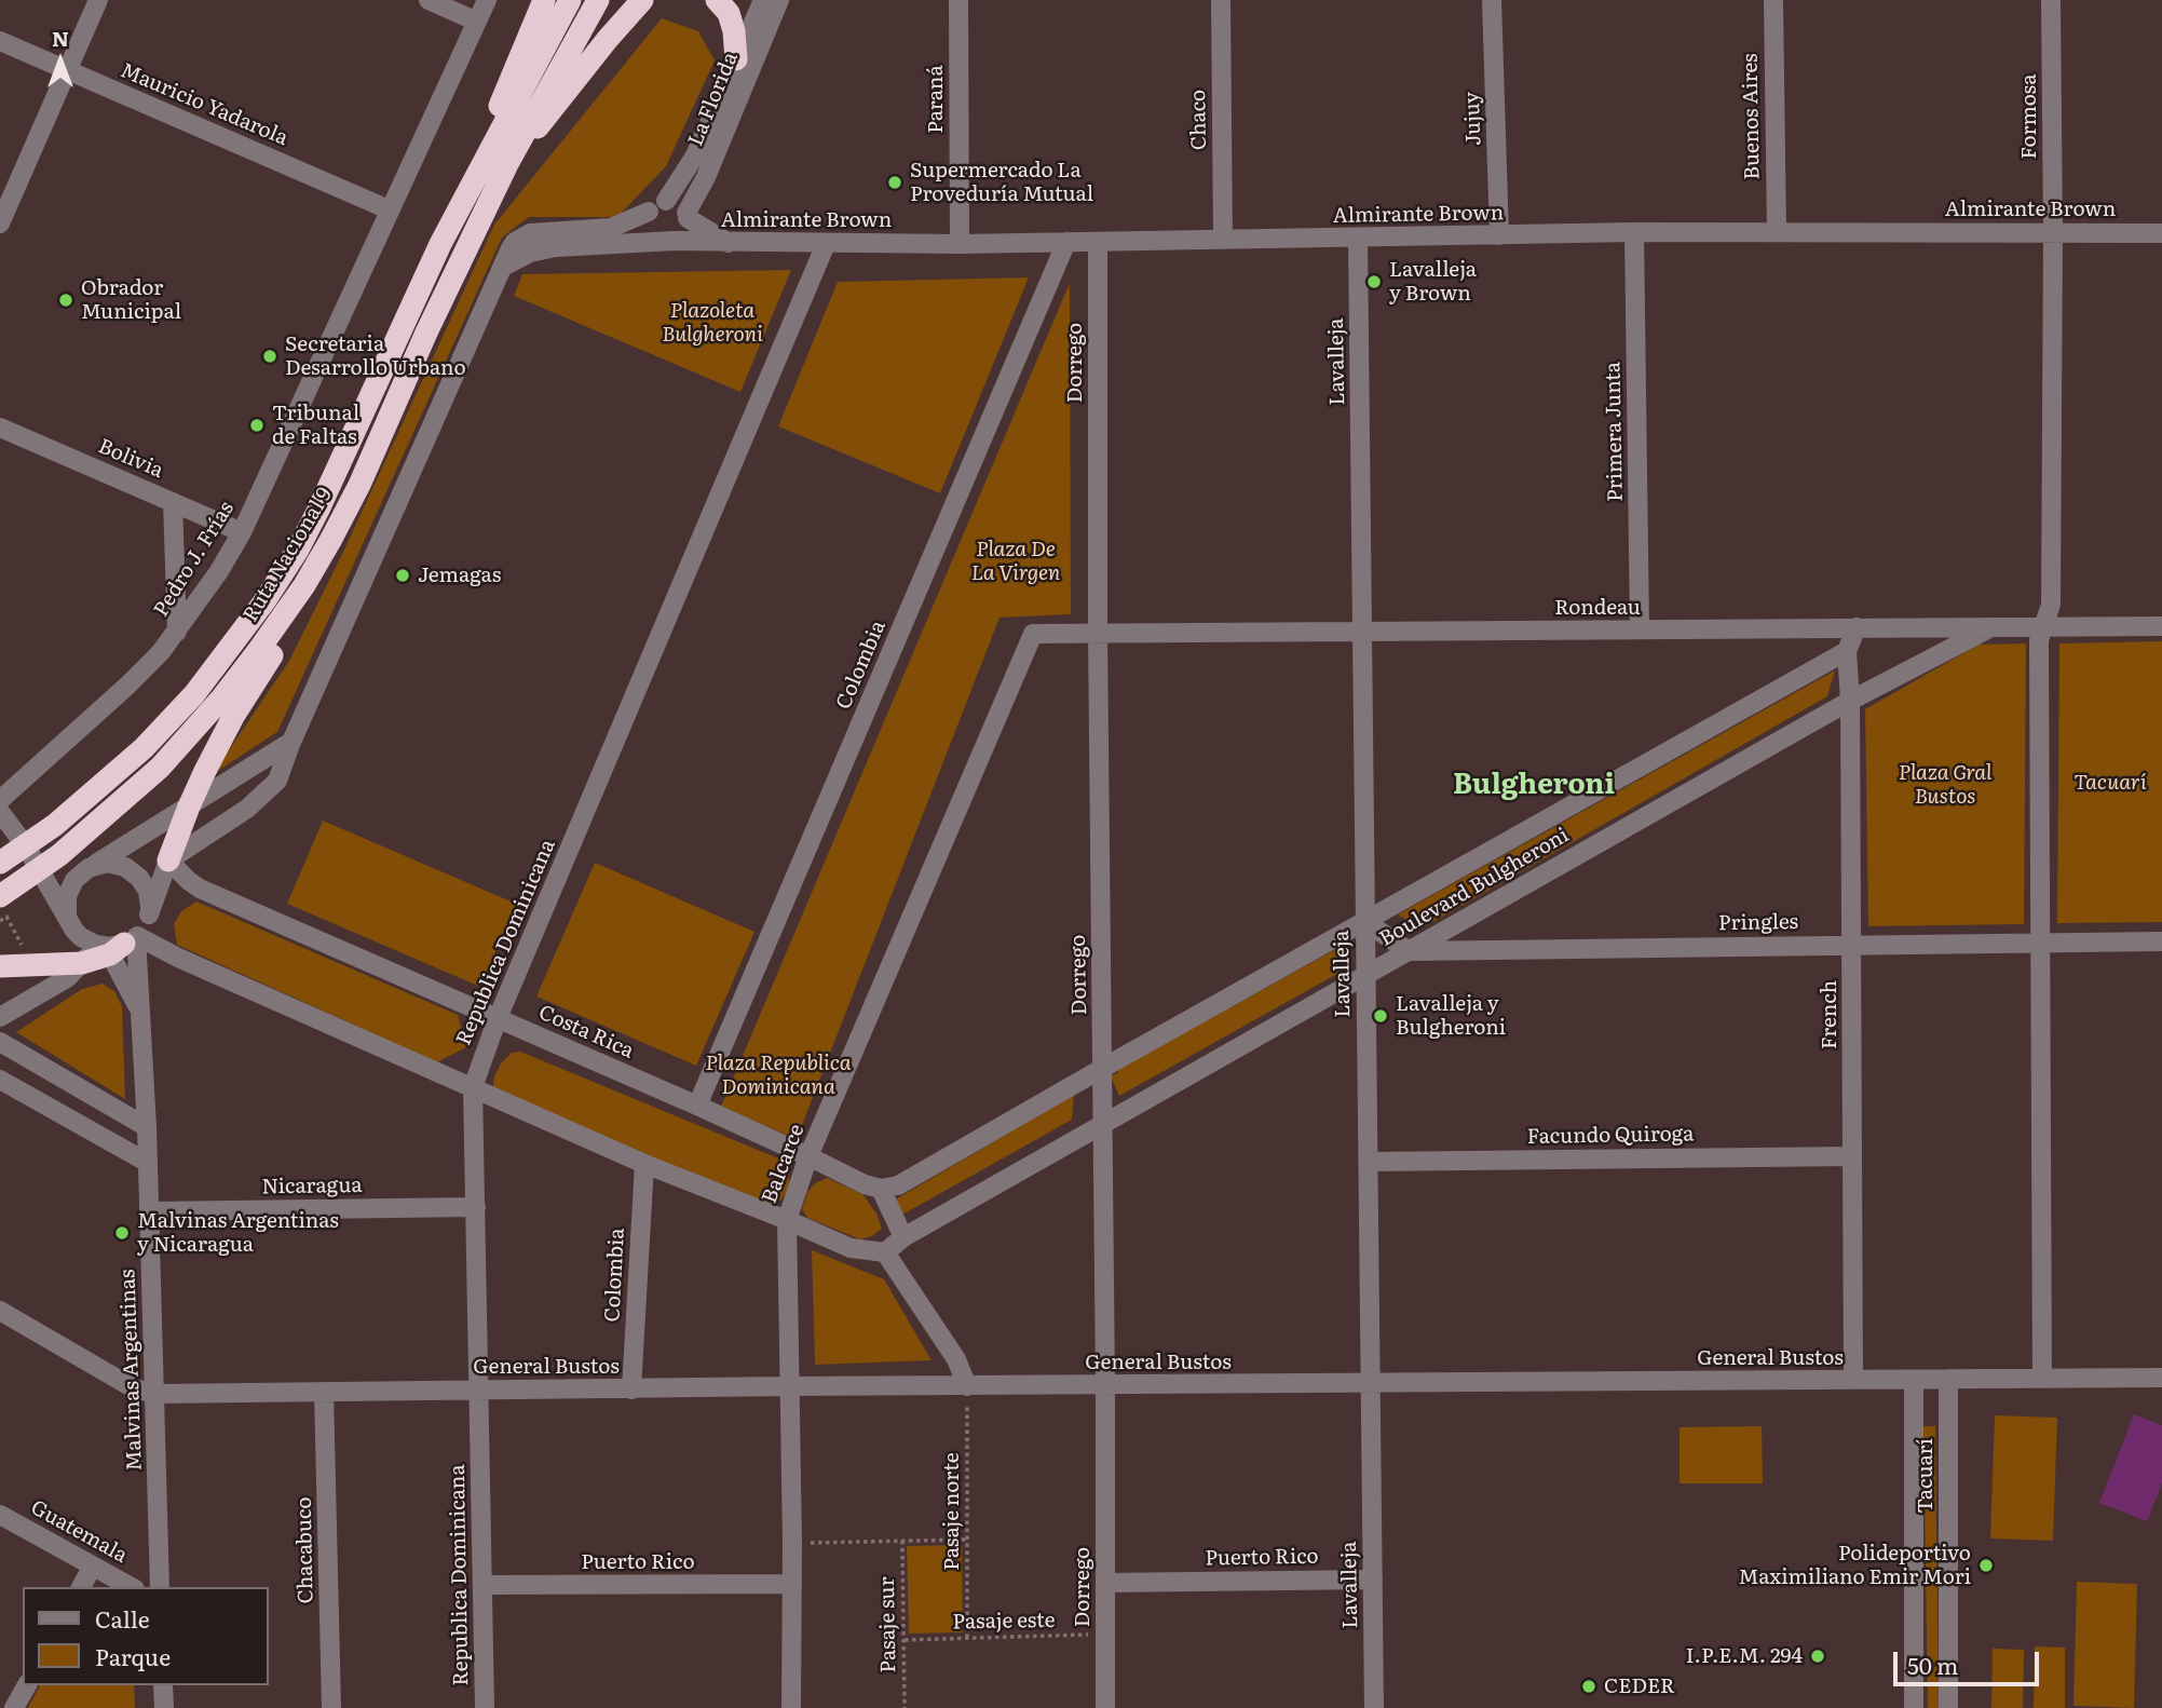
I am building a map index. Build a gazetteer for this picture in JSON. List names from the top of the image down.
{
  "streets": {
    "highway": ["Ruta Nacional 9"],
    "street": [
      "La Florida",
      "Paraná",
      "Mauricio Yadarola",
      "Buenos Aires",
      "Formosa",
      "Jujuy",
      "Chaco",
      "Almirante Brown",
      "Lavalleja",
      "Dorrego",
      "Primera Junta",
      "Bolivia",
      "Pedro J. Frías",
      "Rondeau",
      "Colombia",
      "Boulevard Bulgheroni",
      "Pringles",
      "Republica Dominicana",
      "French",
      "Costa Rica",
      "Facundo Quiroga",
      "Balcarce",
      "Nicaragua",
      "General Bustos",
      "Malvinas Argentinas",
      "Tacuarí",
      "Guatemala",
      "Chacabuco",
      "Puerto Rico"
    ],
    "path": ["Pasaje norte", "Pasaje este", "Pasaje sur"]
  },
  "crossings": [
    ["La Florida", "Almirante Brown"],
    ["Paraná", "Almirante Brown"],
    ["Mauricio Yadarola", "Pedro J. Frías"],
    ["Buenos Aires", "Almirante Brown"],
    ["Formosa", "Almirante Brown"],
    ["Jujuy", "Almirante Brown"],
    ["Chaco", "Almirante Brown"],
    ["Almirante Brown", "Lavalleja"],
    ["Almirante Brown", "Dorrego"],
    ["Almirante Brown", "Primera Junta"],
    ["Almirante Brown", "Colombia"],
    ["Almirante Brown", "Republica Dominicana"],
    ["Lavalleja", "Rondeau"],
    ["Lavalleja", "Boulevard Bulgheroni"],
    ["Lavalleja", "Facundo Quiroga"],
    ["Lavalleja", "General Bustos"],
    ["Lavalleja", "Puerto Rico"],
    ["Dorrego", "Rondeau"],
    ["Dorrego", "Boulevard Bulgheroni"],
    ["Dorrego", "General Bustos"],
    ["Dorrego", "Puerto Rico"],
    ["Dorrego", "Pasaje este"],
    ["Primera Junta", "Rondeau"],
    ["Bolivia", "Pedro J. Frías"],
    ["Rondeau", "Boulevard Bulgheroni"],
    ["Rondeau", "Balcarce"],
    ["Colombia", "Costa Rica"],
    ["Colombia", "General Bustos"],
    ["Boulevard Bulgheroni", "Pringles"],
    ["Boulevard Bulgheroni", "French"],
    ["Boulevard Bulgheroni", "Costa Rica"],
    ["Pringles", "French"],
    ["Republica Dominicana", "Costa Rica"],
    ["Republica Dominicana", "Nicaragua"],
    ["Republica Dominicana", "General Bustos"],
    ["Republica Dominicana", "Puerto Rico"],
    ["French", "Facundo Quiroga"],
    ["French", "General Bustos"],
    ["Costa Rica", "Balcarce"],
    ["Costa Rica", "Malvinas Argentinas"],
    ["Balcarce", "General Bustos"],
    ["Balcarce", "Puerto Rico"],
    ["Nicaragua", "Malvinas Argentinas"],
    ["General Bustos", "Malvinas Argentinas"],
    ["General Bustos", "Tacuarí"],
    ["General Bustos", "Pasaje norte"],
    ["General Bustos", "Chacabuco"],
    ["Pasaje norte", "Pasaje este"],
    ["Pasaje este", "Pasaje sur"]
  ],
  "districts": ["Bulgheroni"],
  "parks": [
    "Plazoleta Bulgheroni",
    "Plaza De La Virgen",
    "Plaza Gral Bustos",
    "Tacuarí",
    "Plaza Republica Dominicana"
  ],
  "places": [
    "Supermercado La Proveduría Mutual",
    "Lavalleja y Brown",
    "Obrador Municipal",
    "Secretaria Desarrollo Urbano",
    "Tribunal de Faltas",
    "Jemagas",
    "Lavalleja y Bulgheroni",
    "Malvinas Argentinas y Nicaragua",
    "Polideportivo Maximiliano Emir Mori",
    "I.P.E.M. 294",
    "CEDER"
  ],
  "legend": ["Calle", "Parque"],
  "scale_bar": "50 m",
  "north": "top"
}
